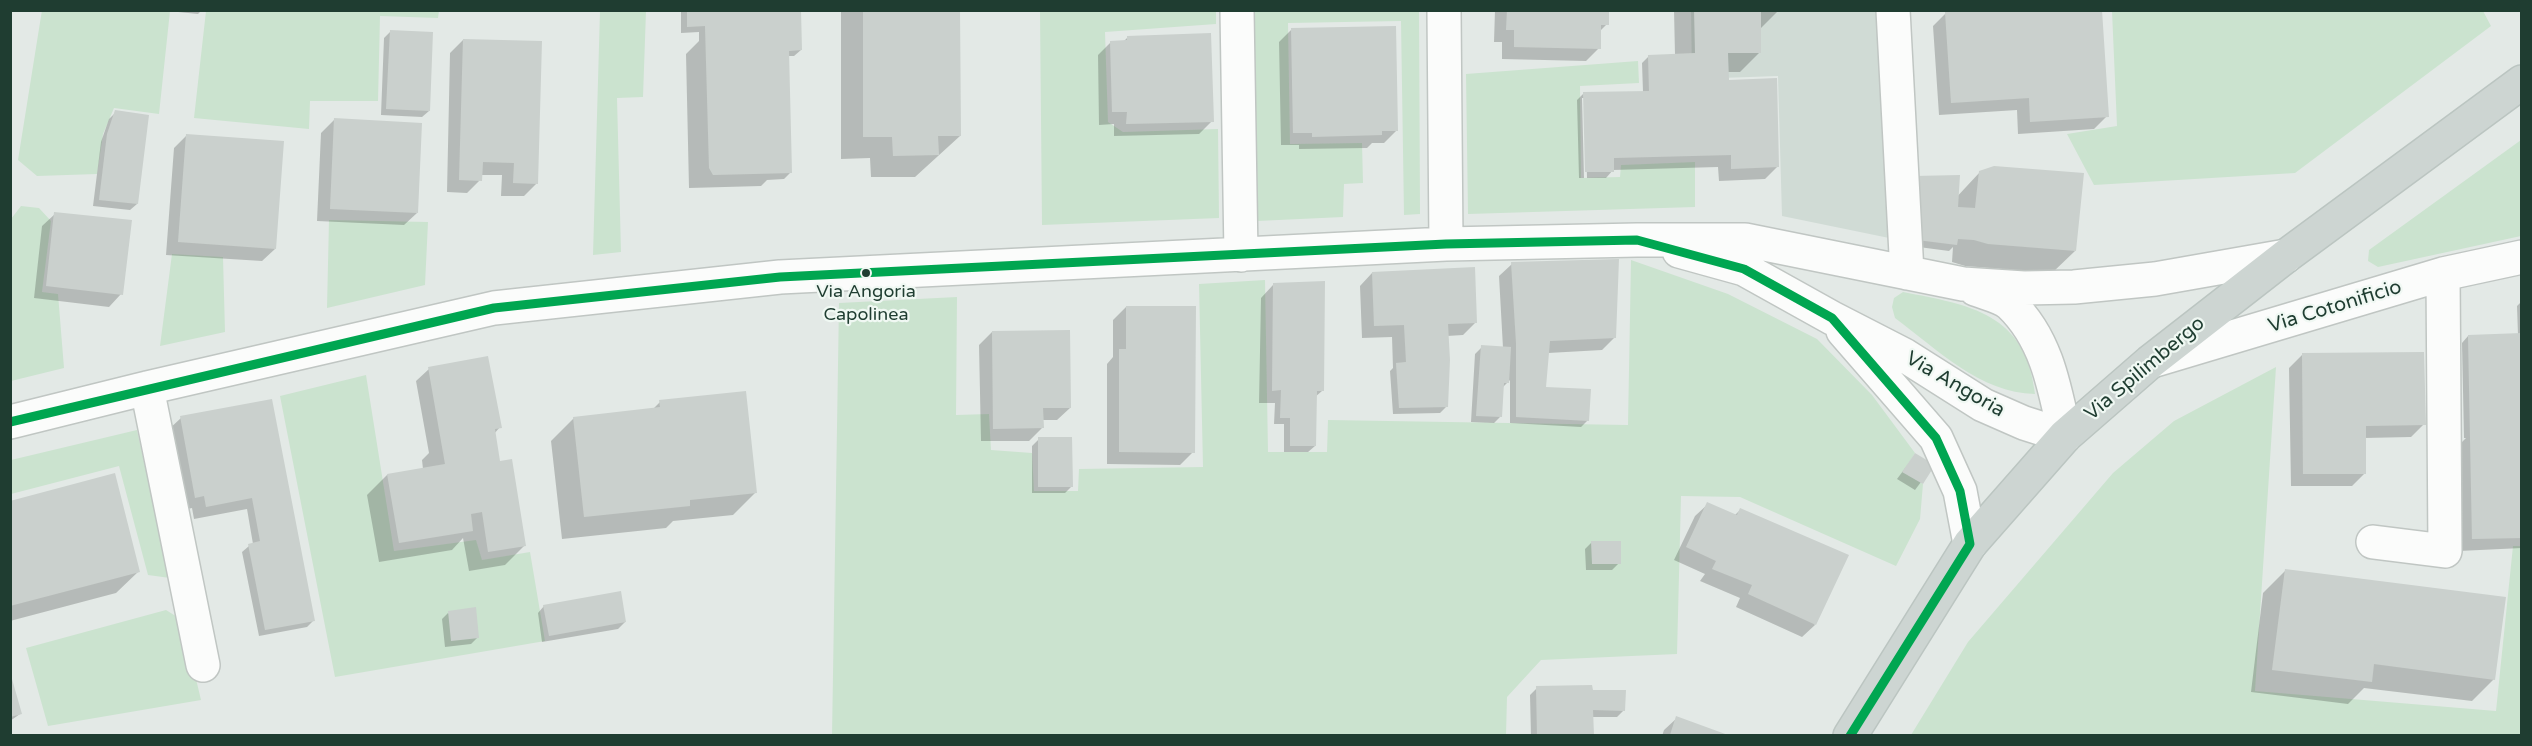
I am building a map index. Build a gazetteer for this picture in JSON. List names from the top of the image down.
{
  "streets": {
    "main road": ["Via Spilimbergo"],
    "street": ["Via Cotonificio", "Via Angoria"]
  },
  "crossings": [
    ["Via Cotonificio", "Via Spilimbergo"],
    ["Via Spilimbergo", "Via Angoria"]
  ],
  "places": ["Via Angoria Capolinea"]
}
